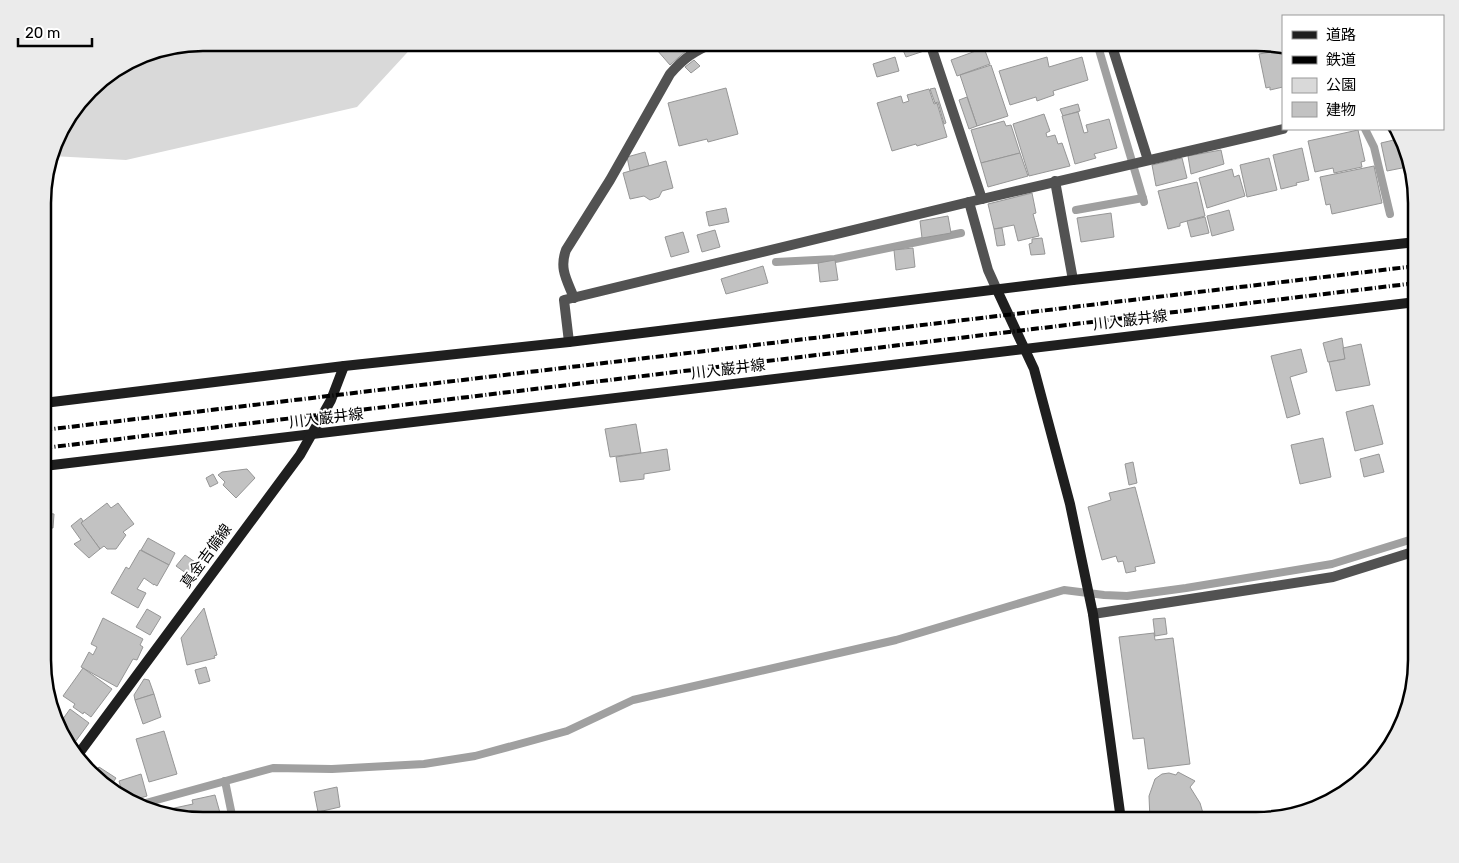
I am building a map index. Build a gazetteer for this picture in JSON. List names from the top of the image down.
{
  "streets": {
    "main road": ["川入巌井線", "真金吉備線"]
  },
  "crossings": [
    ["川入巌井線", "真金吉備線"]
  ],
  "legend": [
    "道路",
    "鉄道",
    "公園",
    "建物"
  ],
  "scale_bar": "20 m"
}
